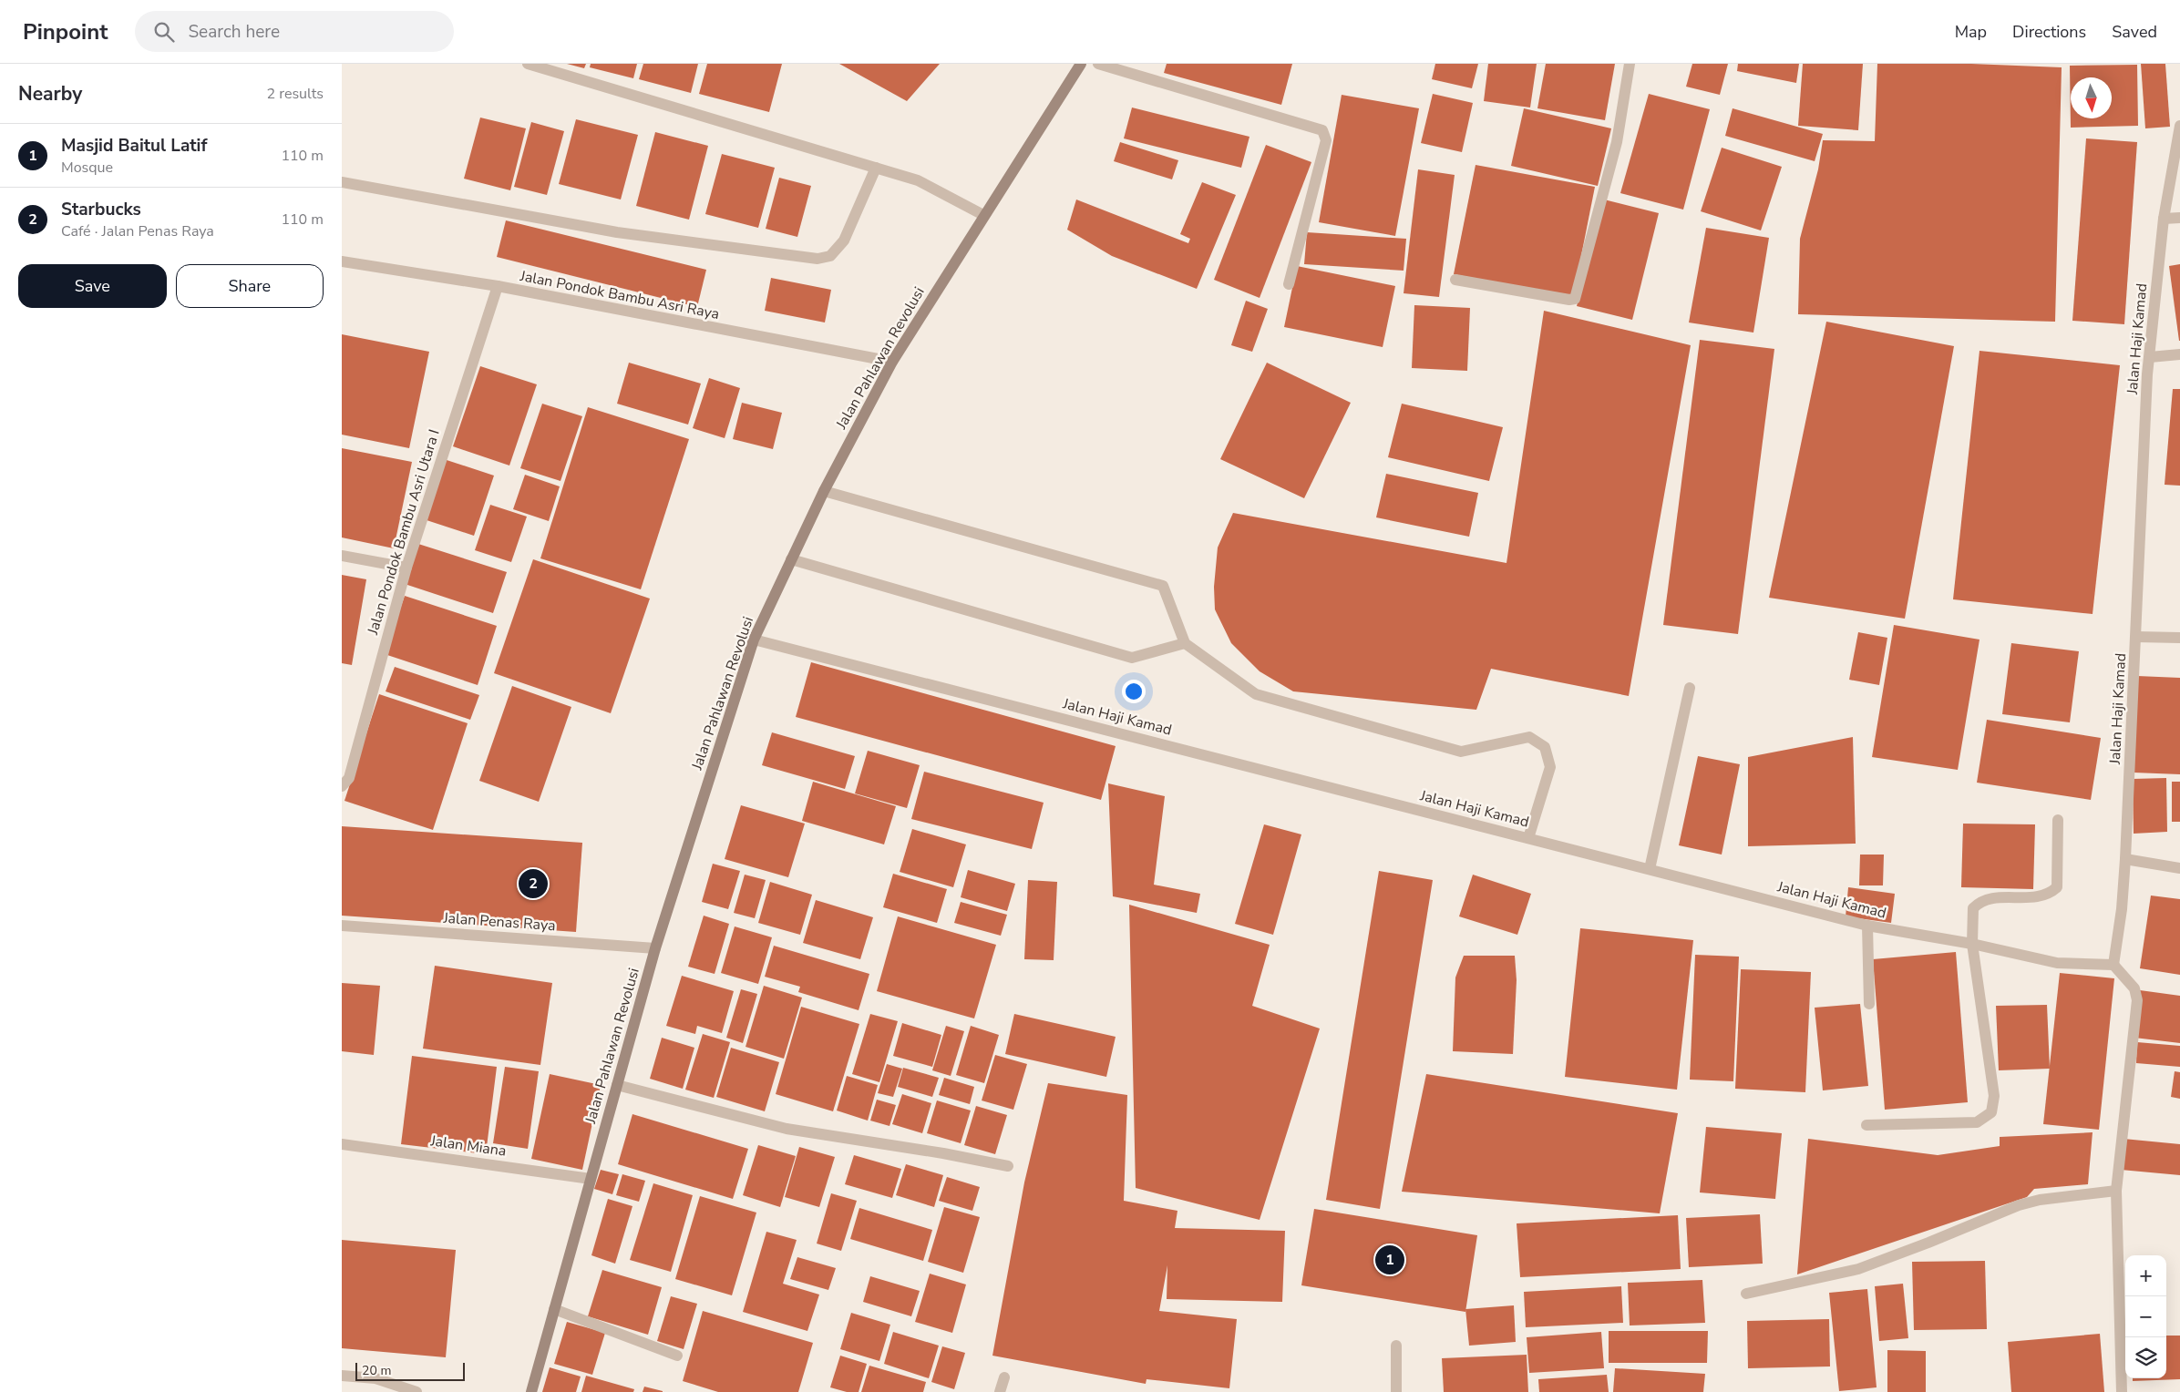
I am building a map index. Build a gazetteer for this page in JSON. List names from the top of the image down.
{
  "streets": {
    "main road": ["Jalan Pahlawan Revolusi"],
    "street": [
      "Jalan Pondok Bambu Asri Raya",
      "Jalan Haji Kamad",
      "Jalan Pondok Bambu Asri Utara I",
      "Jalan Penas Raya",
      "Jalan Miana"
    ]
  },
  "crossings": [
    ["Jalan Pondok Bambu Asri Raya", "Jalan Pahlawan Revolusi"],
    ["Jalan Pondok Bambu Asri Raya", "Jalan Pondok Bambu Asri Utara I"],
    ["Jalan Haji Kamad", "Jalan Pahlawan Revolusi"],
    ["Jalan Pahlawan Revolusi", "Jalan Penas Raya"],
    ["Jalan Pahlawan Revolusi", "Jalan Miana"]
  ],
  "scale_bar": "20 m",
  "north": "bottom",
  "page": {
    "header": "Pinpoint",
    "search": "Search here",
    "nav": ["Map", "Directions", "Saved"],
    "heading": ["Nearby", "2 results"],
    "list": [
      {
        "mark": "1",
        "name": "Masjid Baitul Latif",
        "note": "Mosque",
        "value": "110 m"
      },
      {
        "mark": "2",
        "name": "Starbucks",
        "note": "Café · Jalan Penas Raya",
        "value": "110 m"
      }
    ],
    "buttons": ["Save", "Share"],
    "pins": ["2", "1"],
    "map_buttons": ["+", "−"],
    "scale": "20 m"
  }
}
